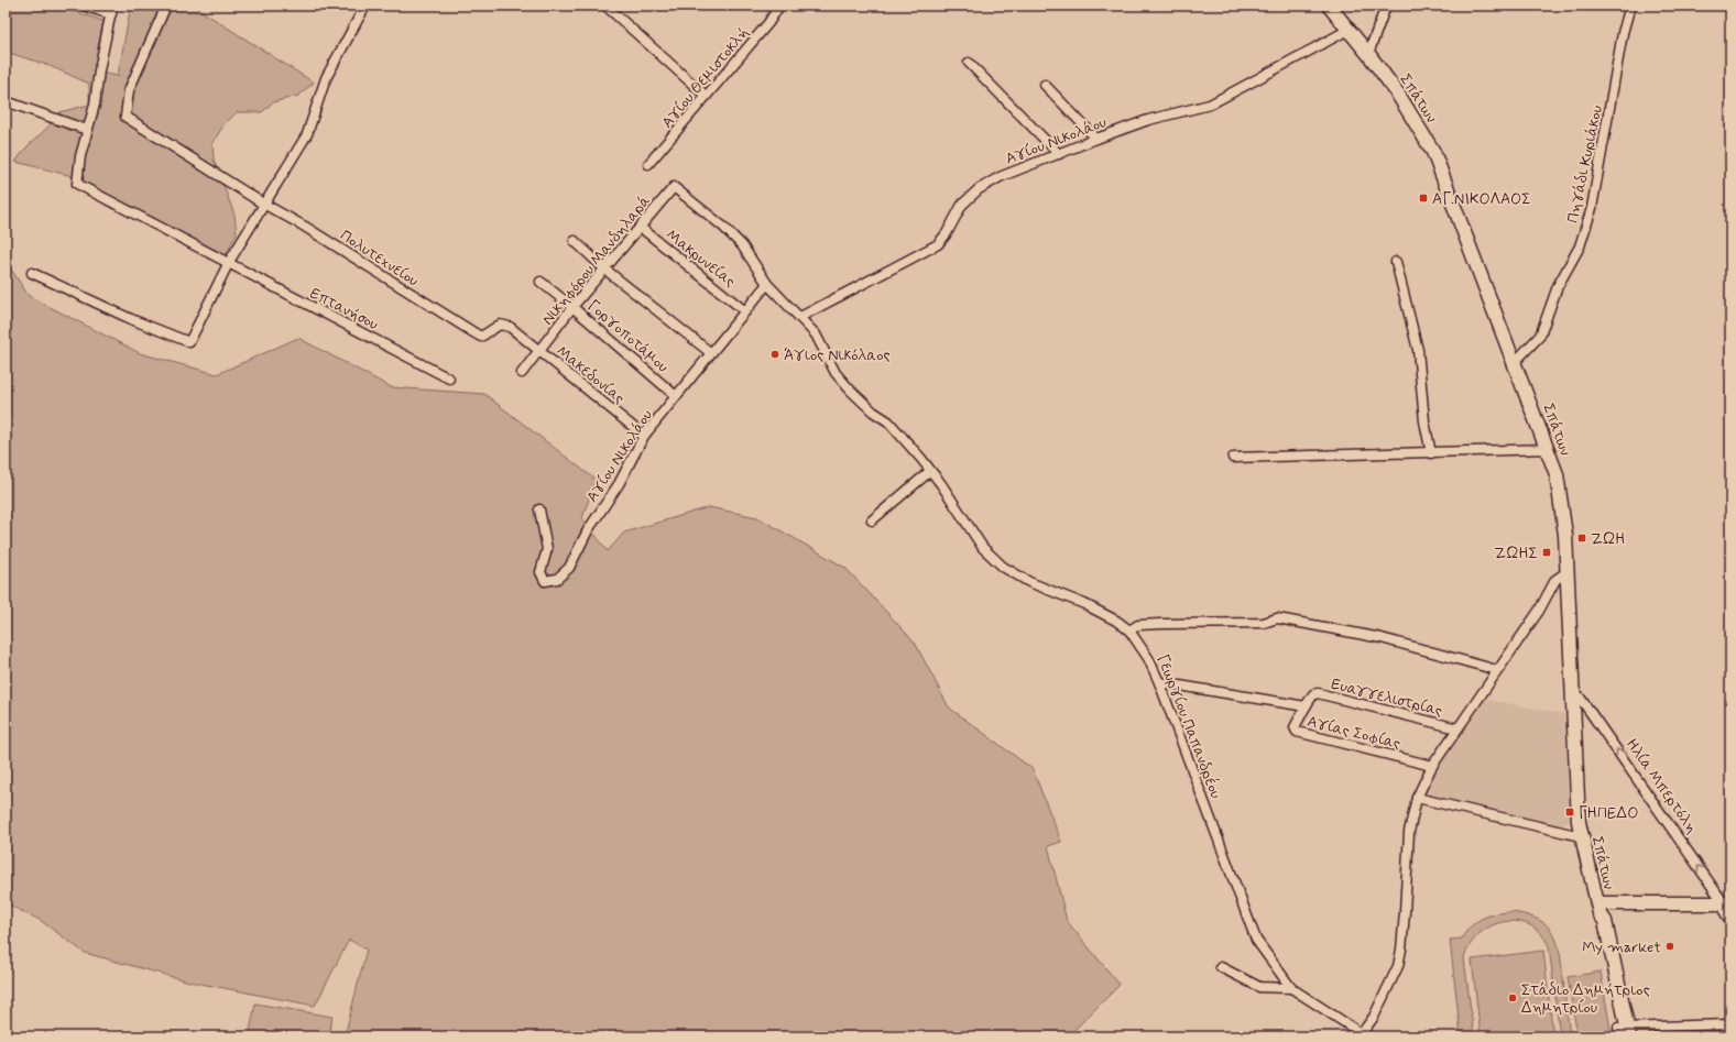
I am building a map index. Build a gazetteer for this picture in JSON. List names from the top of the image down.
{
  "streets": {
    "main road": ["Σπάτων"],
    "street": [
      "Αγίου Θεμιστοκλή",
      "Αγίου Νικολάου",
      "Πηγάδι Κυριάκου",
      "Πολυτεχνείου",
      "Μακρυνείας",
      "Νικηφόρου Μανδηλαρά",
      "Επτανήσου",
      "Γοργοποτάμου",
      "Μακεδονίας",
      "Ευαγγελιστρίας",
      "Γεωργίου Παπανδρέου",
      "Αγίας Σοφίας",
      "Ηλία Μπερτόλη"
    ]
  },
  "crossings": [
    ["Σπάτων", "Αγίου Νικολάου"],
    ["Σπάτων", "Πηγάδι Κυριάκου"],
    ["Σπάτων", "Ηλία Μπερτόλη"],
    ["Αγίου Νικολάου", "Μακρυνείας"],
    ["Αγίου Νικολάου", "Γοργοποτάμου"],
    ["Αγίου Νικολάου", "Μακεδονίας"],
    ["Αγίου Νικολάου", "Γεωργίου Παπανδρέου"],
    ["Πολυτεχνείου", "Μακεδονίας"],
    ["Μακρυνείας", "Νικηφόρου Μανδηλαρά"],
    ["Νικηφόρου Μανδηλαρά", "Γοργοποτάμου"],
    ["Νικηφόρου Μανδηλαρά", "Μακεδονίας"],
    ["Νικηφόρου Μανδηλαρά", "Γεωργίου Παπανδρέου"],
    ["Ευαγγελιστρίας", "Αγίας Σοφίας"]
  ],
  "one_way": ["Ηλία Μπερτόλη"],
  "places": {
    "transit": [
      "ΑΓ.ΝΙΚΟΛΑΟΣ",
      "ΖΩΗ",
      "ΖΩΗΣ",
      "ΓΗΠΕΔΟ"
    ],
    "other": ["Άγιος Νικόλαος", "My market", "Στάδιο Δημήτριος Δημητρίου"]
  }
}
